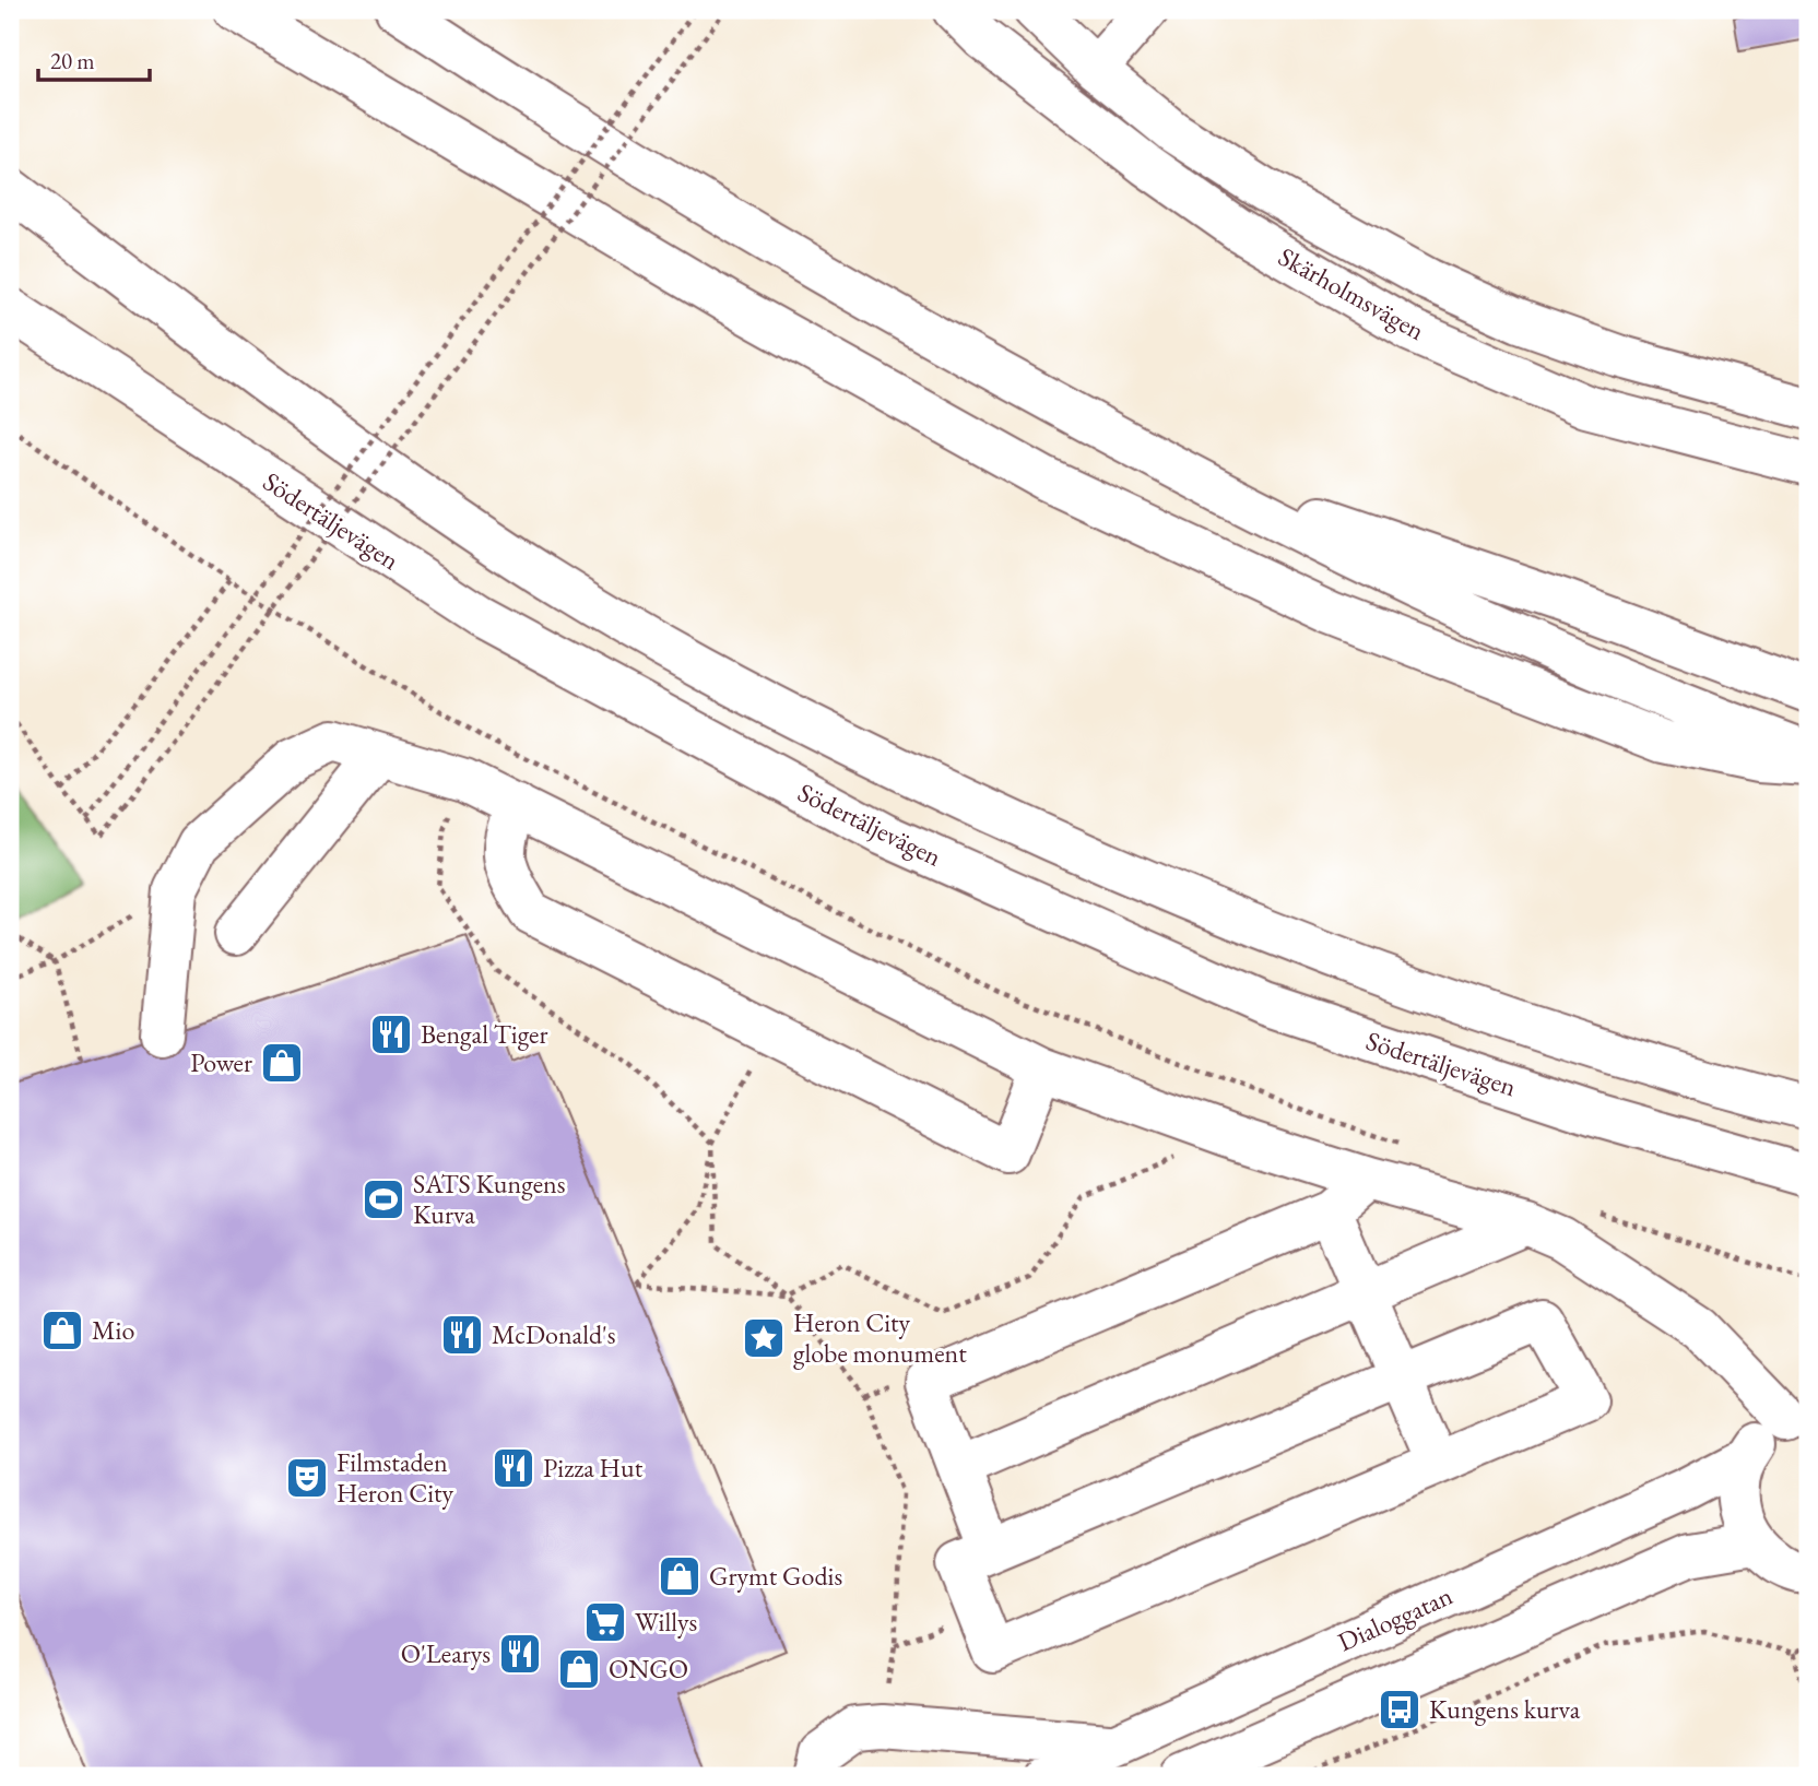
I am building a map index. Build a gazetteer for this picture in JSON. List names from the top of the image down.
{
  "streets": {
    "main road": ["Skärholmsvägen", "Södertäljevägen", "Dialoggatan"]
  },
  "places": {
    "restaurant": [
      "Bengal Tiger",
      "McDonald's",
      "Pizza Hut",
      "O'Learys"
    ],
    "shop": [
      "Power",
      "Mio",
      "Grymt Godis",
      "ONGO"
    ],
    "sports": ["SATS Kungens Kurva"],
    "place": ["Heron City globe monument"],
    "theatre": ["Filmstaden Heron City"],
    "supermarket": ["Willys"],
    "bus stop": ["Kungens kurva"]
  },
  "scale_bar": "20 m"
}
